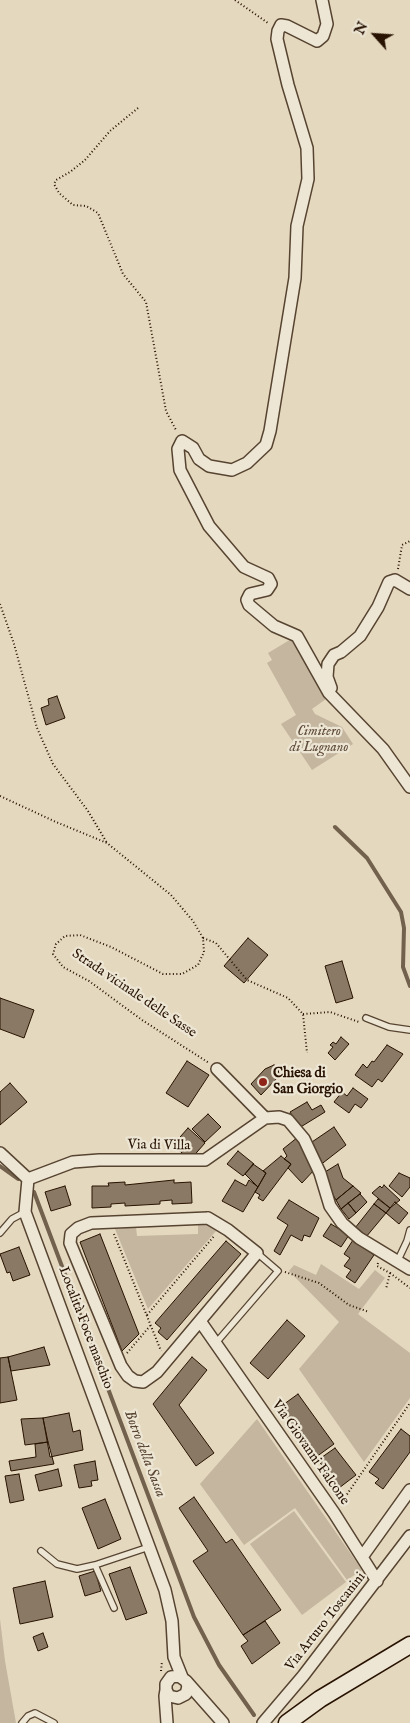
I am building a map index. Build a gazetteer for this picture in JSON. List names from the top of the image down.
{
  "streets": {
    "street": [
      "Via di Villa",
      "Località Foce maschio",
      "Via Giovanni Falcone",
      "Via Arturo Toscanini"
    ],
    "path": ["Strada vicinale delle Sasse"]
  },
  "crossings": [
    ["Via di Villa", "Località Foce maschio"],
    ["Via Giovanni Falcone", "Via Arturo Toscanini"]
  ],
  "water": ["Botro della Sassa"],
  "parks": ["Cimitero di Lugnano"],
  "places": ["Chiesa di San Giorgio"],
  "north": "top left"
}
